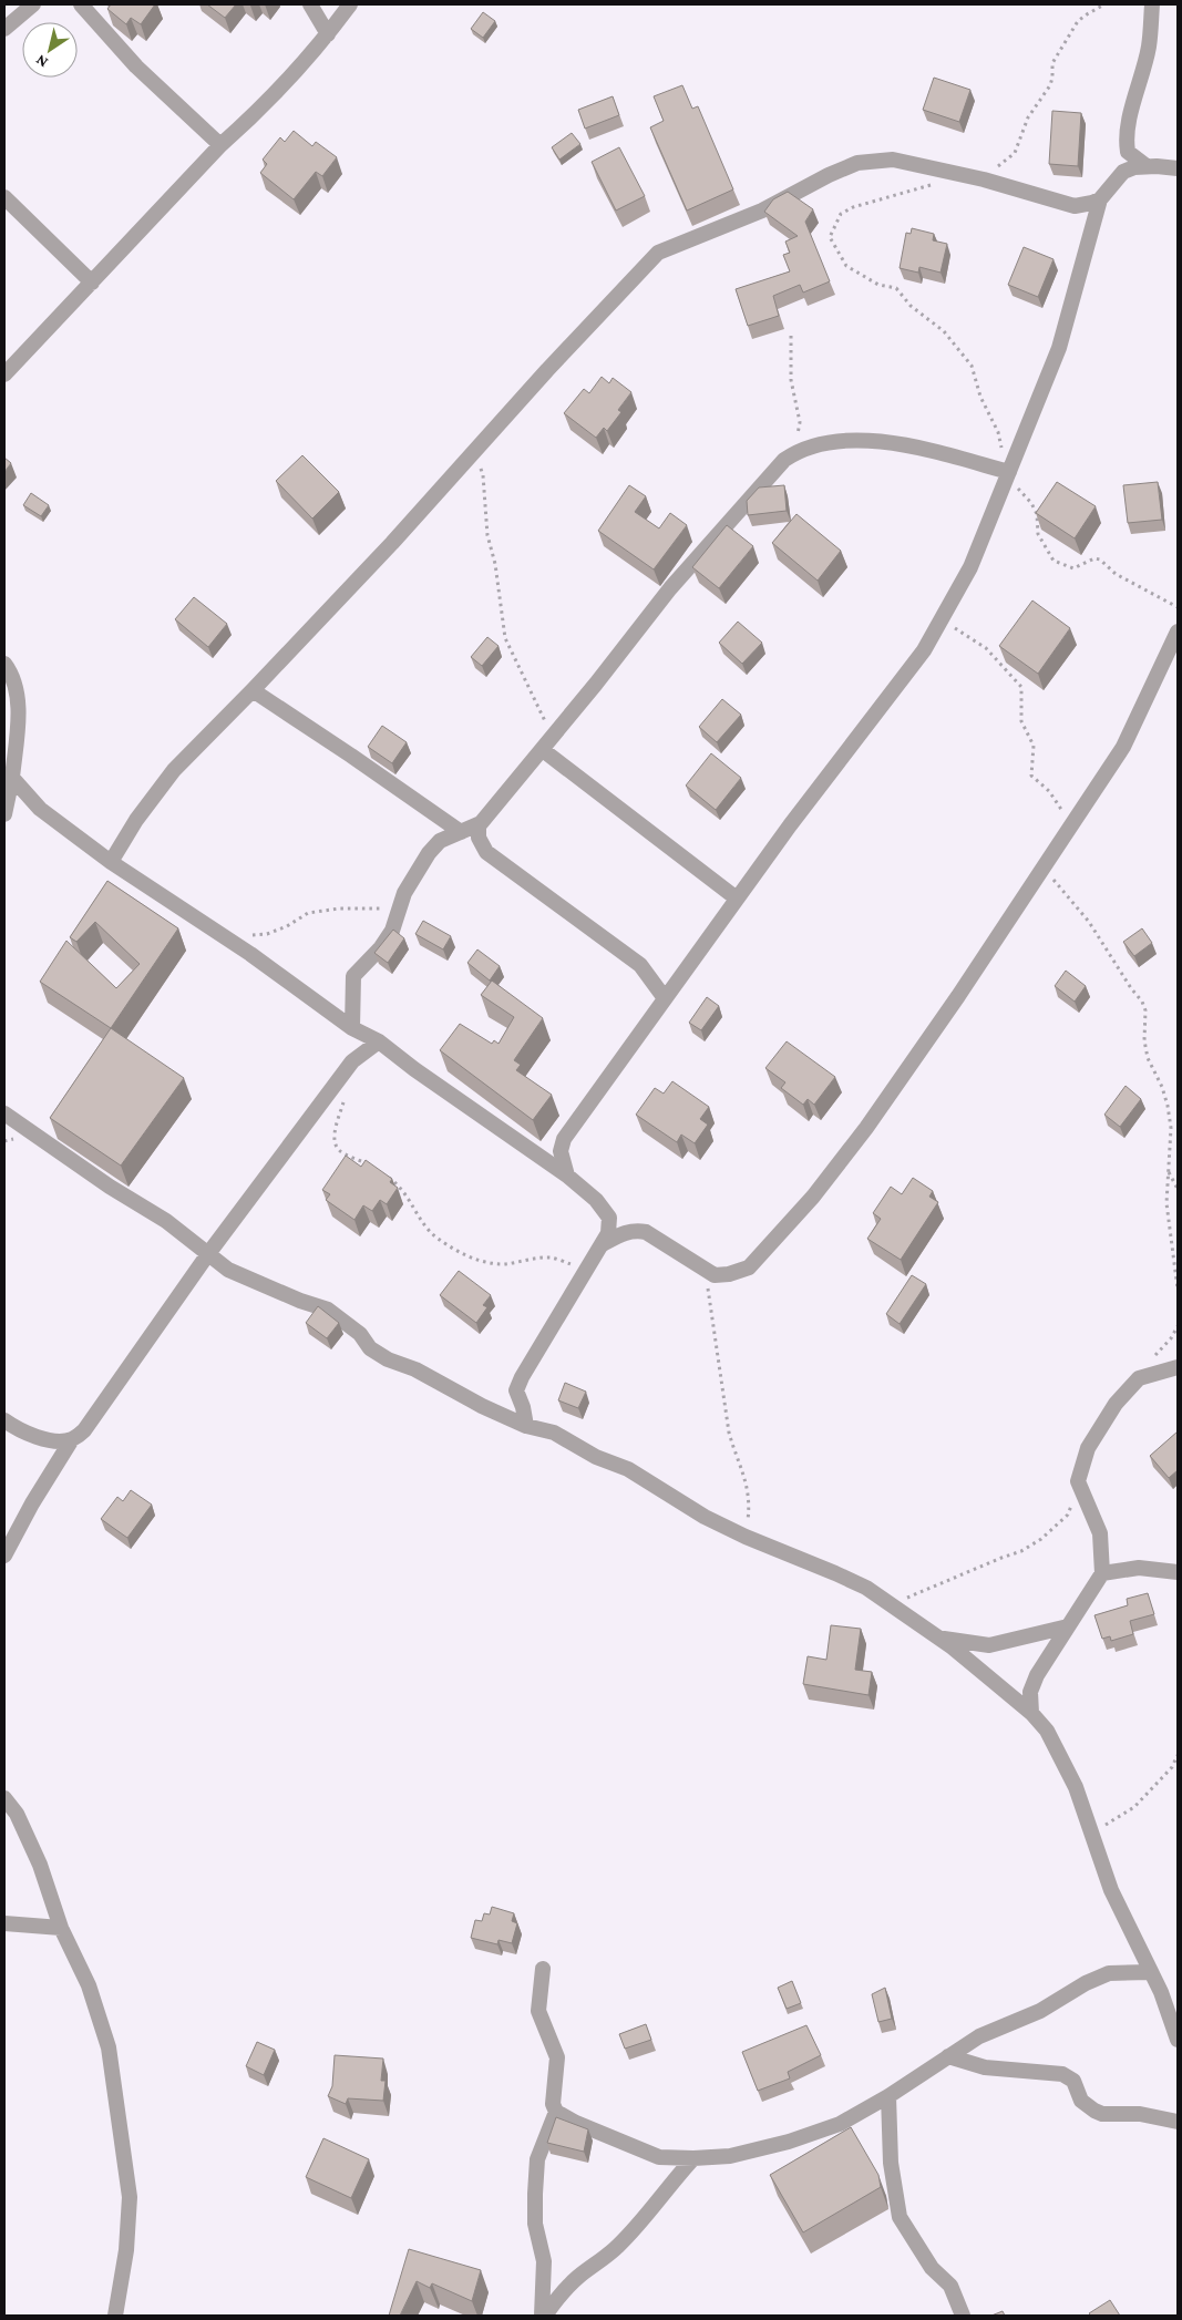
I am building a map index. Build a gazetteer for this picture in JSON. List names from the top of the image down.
{
  "north": "bottom left"
}
